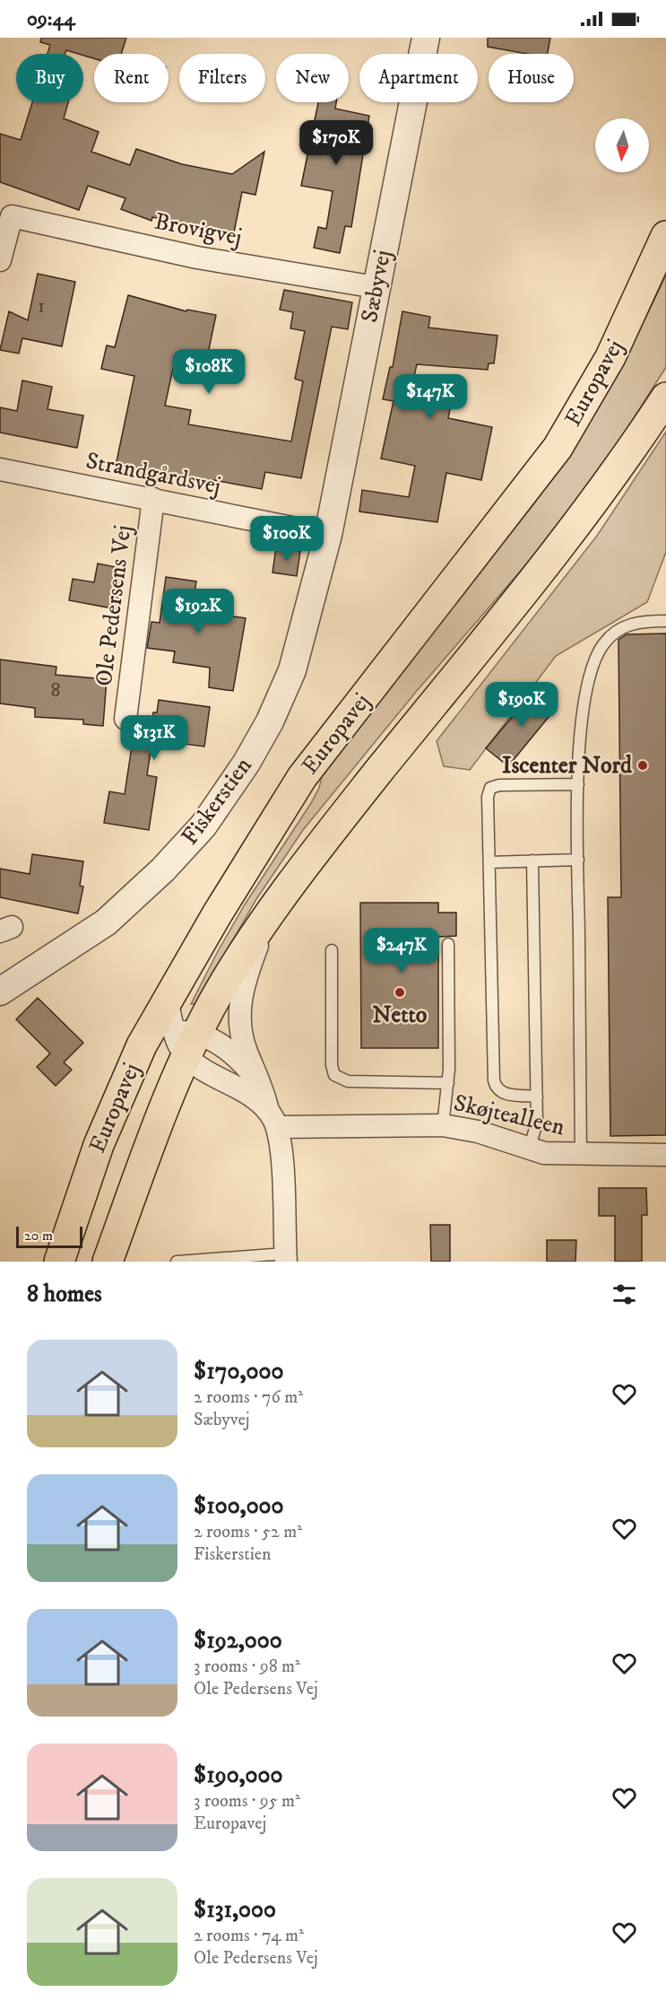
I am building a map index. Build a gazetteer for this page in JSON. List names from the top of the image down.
{
  "streets": {
    "main road": ["Europavej"],
    "street": [
      "Brovigvej",
      "Sæbyvej",
      "Strandgårdsvej",
      "Ole Pedersens Vej",
      "Fiskerstien",
      "Skøjtealleen"
    ]
  },
  "crossings": [
    ["Brovigvej", "Sæbyvej"],
    ["Sæbyvej", "Strandgårdsvej"],
    ["Sæbyvej", "Fiskerstien"],
    ["Strandgårdsvej", "Ole Pedersens Vej"],
    ["Strandgårdsvej", "Fiskerstien"]
  ],
  "places": ["Iscenter Nord", "Netto"],
  "house_numbers": ["1", "8"],
  "scale_bar": "20 m",
  "north": "bottom",
  "page": {
    "status": "09:44",
    "chip": [
      "Buy",
      "Rent",
      "Filters",
      "New",
      "Apartment",
      "House"
    ],
    "price": [
      "$170K",
      "$108K",
      "$147K",
      "$100K",
      "$192K",
      "$190K",
      "$131K",
      "$247K"
    ],
    "scale": "20 m",
    "heading": "8 homes",
    "list": [
      {
        "name": "$170,000",
        "note": "2 rooms · 76 m² · Sæbyvej"
      },
      {
        "name": "$100,000",
        "note": "2 rooms · 52 m² · Fiskerstien"
      },
      {
        "name": "$192,000",
        "note": "3 rooms · 98 m² · Ole Pedersens Vej"
      },
      {
        "name": "$190,000",
        "note": "3 rooms · 95 m² · Europavej"
      },
      {
        "name": "$131,000",
        "note": "2 rooms · 74 m² · Ole Pedersens Vej"
      }
    ]
  }
}
